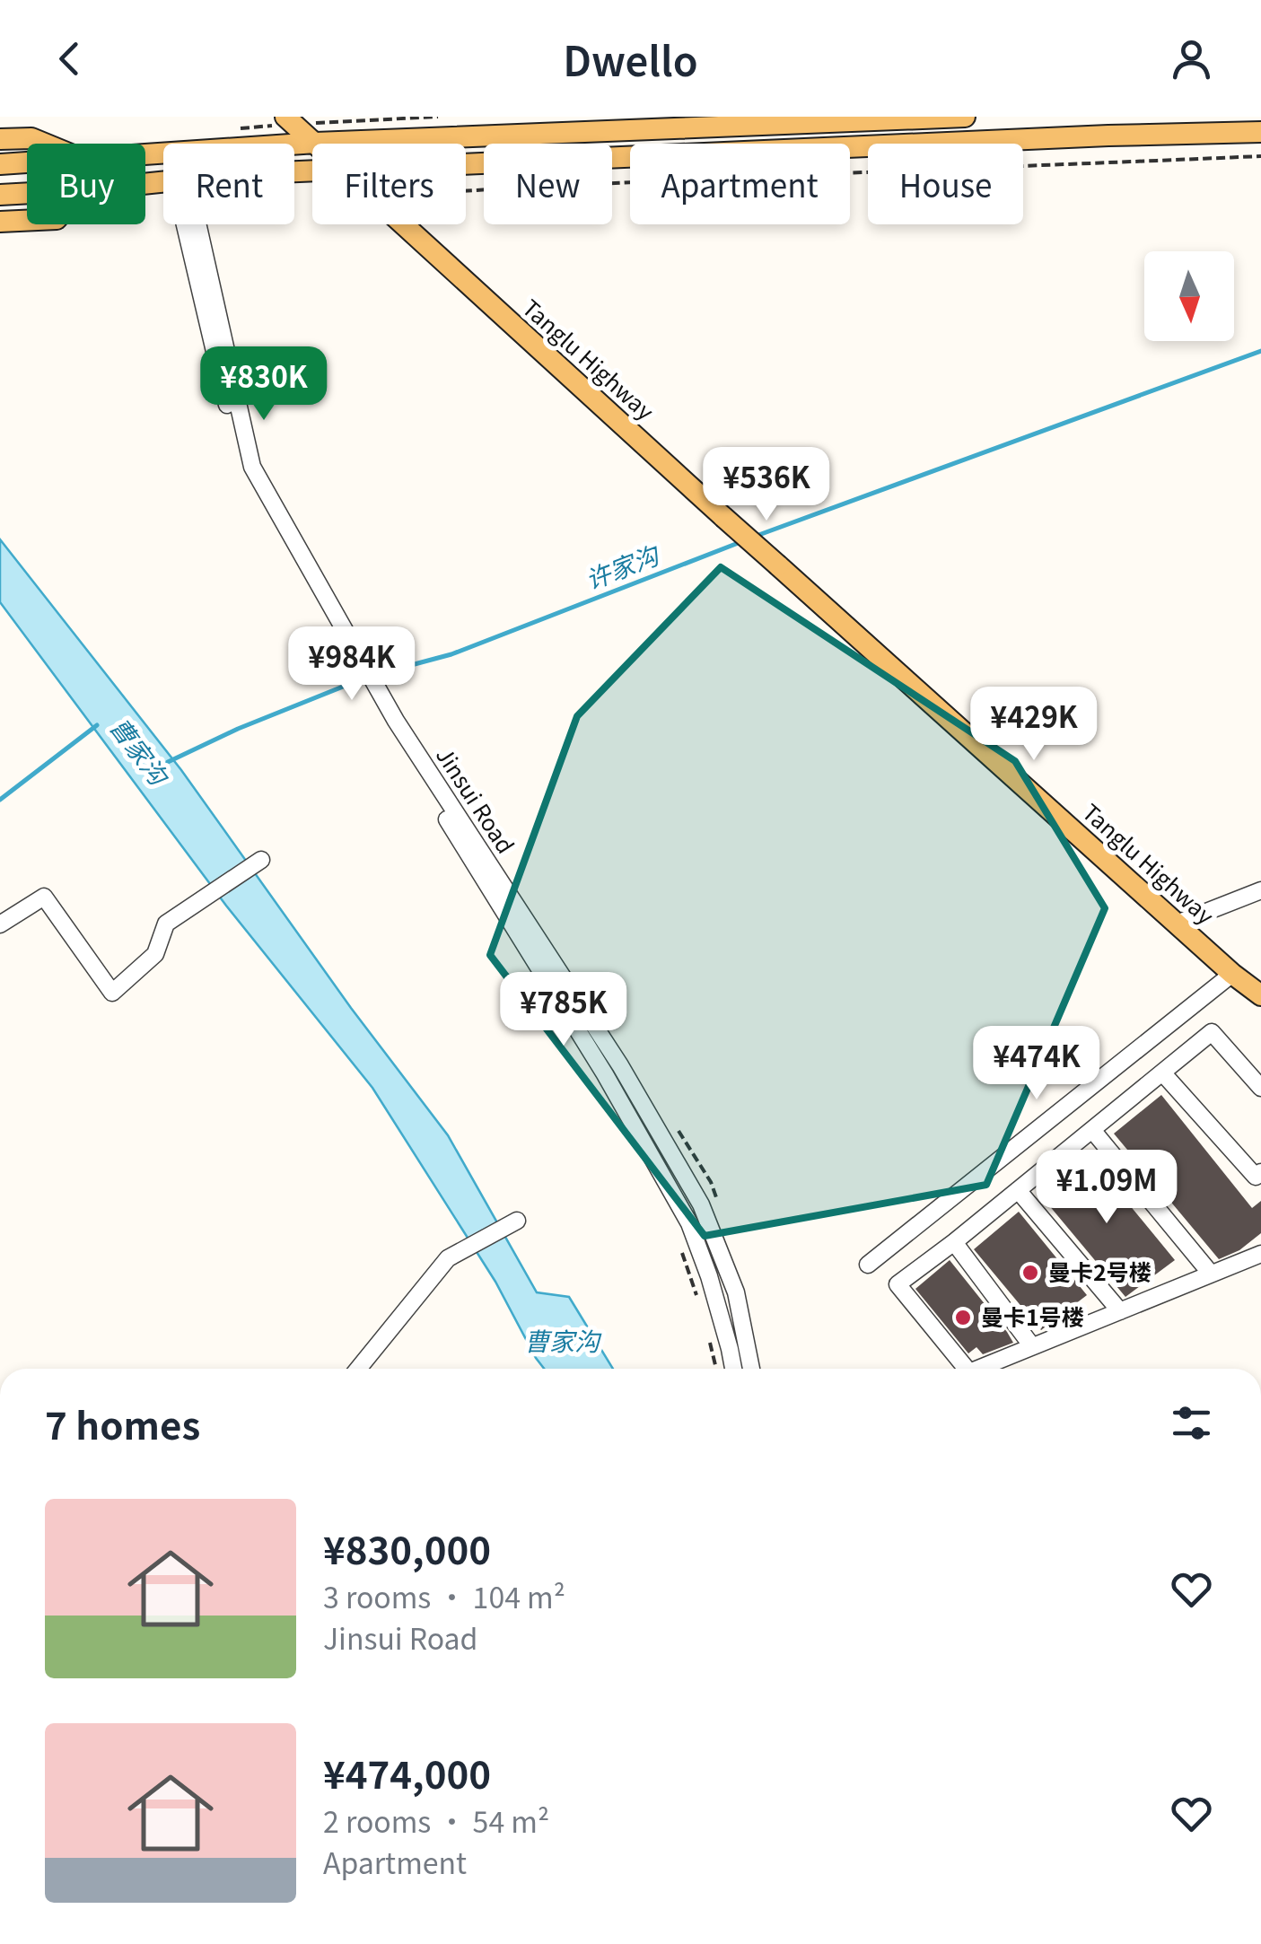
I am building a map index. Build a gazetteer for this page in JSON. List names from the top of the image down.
{
  "streets": {
    "main road": ["Tanglu Highway"],
    "street": ["Jinsui Road"]
  },
  "water": ["许家沟", "曹家沟"],
  "places": ["曼卡2号楼", "曼卡1号楼"],
  "north": "bottom",
  "page": {
    "header": "Dwello",
    "chip": [
      "Buy",
      "Rent",
      "Filters",
      "New",
      "Apartment",
      "House"
    ],
    "price": [
      "¥830K",
      "¥536K",
      "¥984K",
      "¥429K",
      "¥785K",
      "¥474K",
      "¥1.09M"
    ],
    "heading": "7 homes",
    "list": [
      {
        "name": "¥830,000",
        "note": "3 rooms · 104 m² · Jinsui Road"
      },
      {
        "name": "¥474,000",
        "note": "2 rooms · 54 m² · Apartment"
      }
    ]
  }
}
